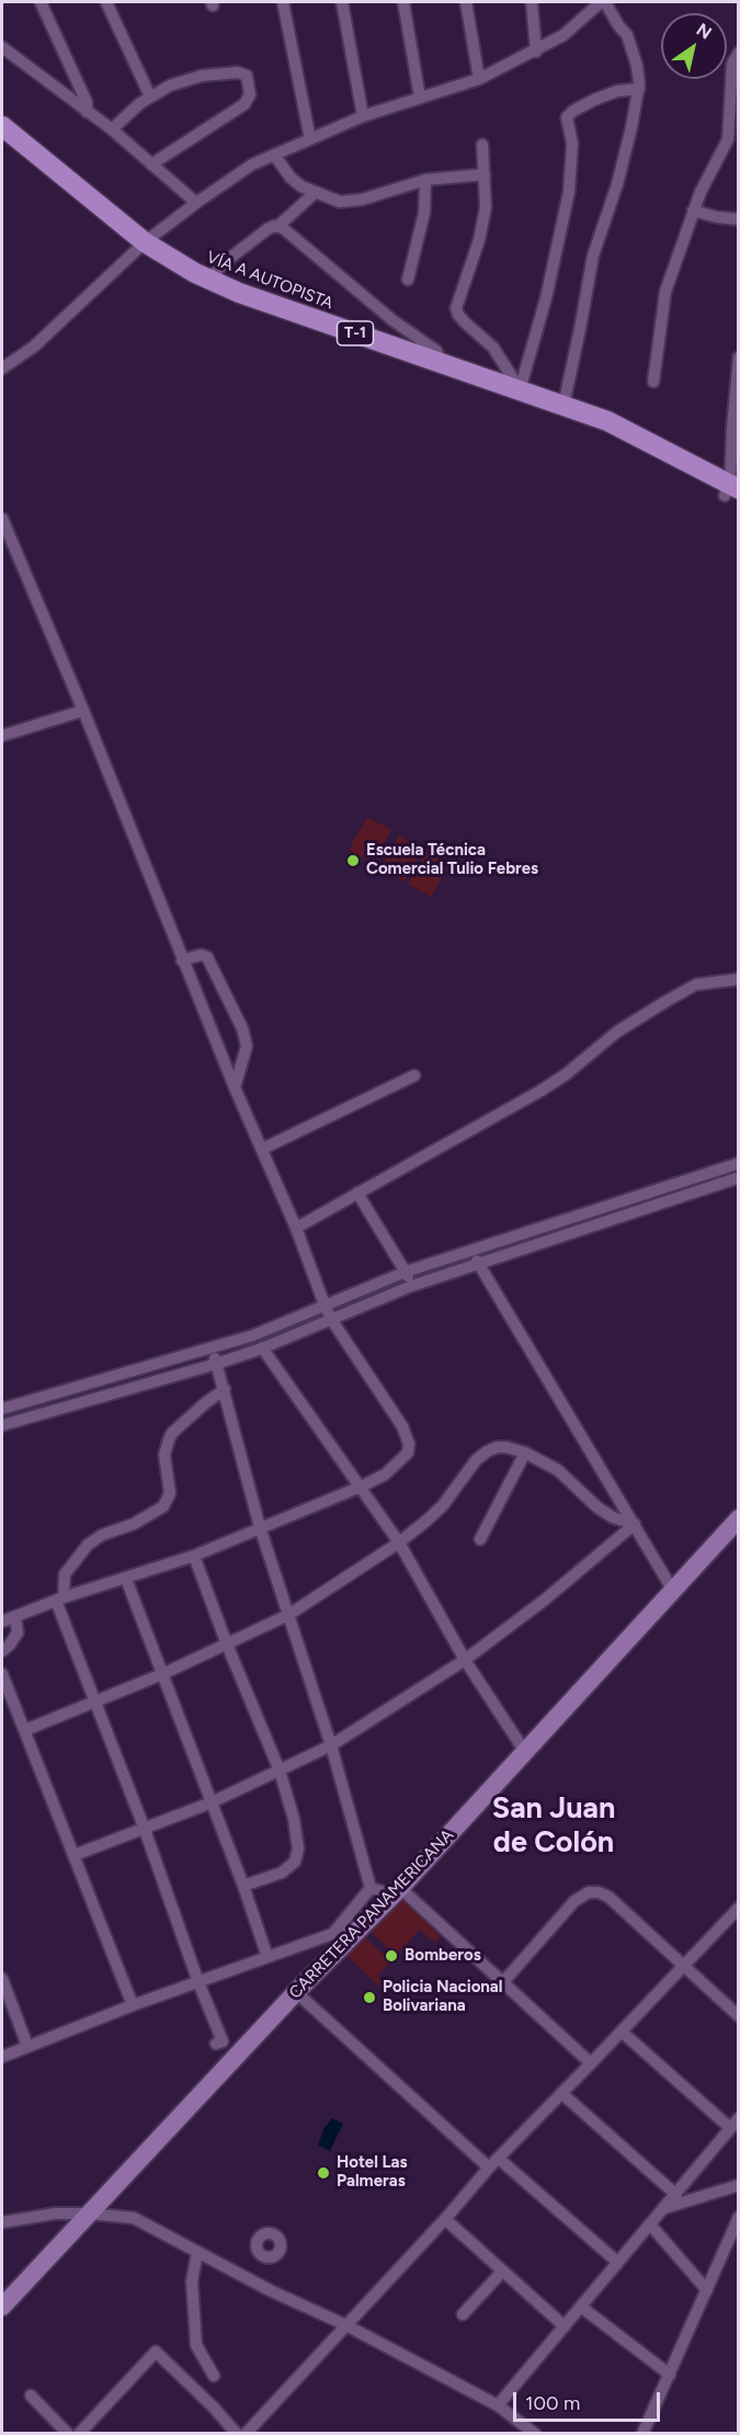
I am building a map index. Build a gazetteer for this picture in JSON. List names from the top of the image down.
{
  "streets": {
    "highway": ["VÍA A AUTOPISTA", "T-1"],
    "main road": ["CARRETERA PANAMERICANA"]
  },
  "districts": ["San Juan de Colón"],
  "places": [
    "Escuela Técnica Comercial Tulio Febres",
    "Bomberos",
    "Policia Nacional Bolivariana",
    "Hotel Las Palmeras"
  ],
  "scale_bar": "100 m",
  "north": "top right"
}
